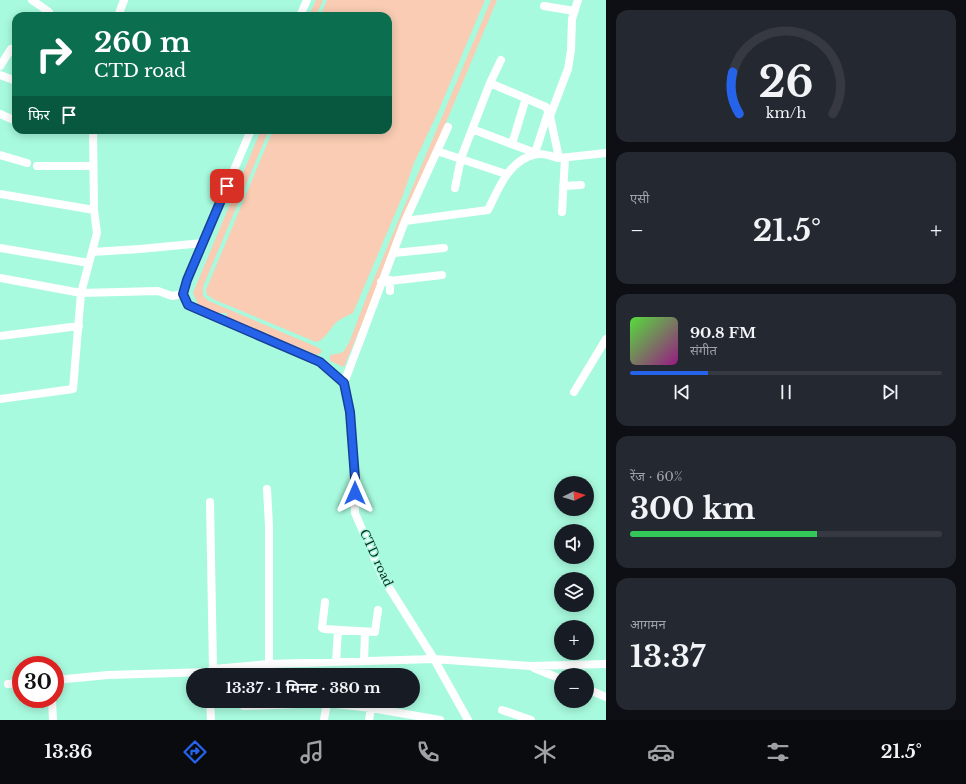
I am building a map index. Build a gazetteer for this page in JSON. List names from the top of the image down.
{
  "streets": {
    "street": ["CTD road"]
  },
  "north": "right",
  "page": {
    "turn": ["260 m", "CTD road"],
    "then": "फिर",
    "tile": [
      "एसी",
      ["रेंज · 60%", "300 km"],
      ["आगमन", "13:37"]
    ],
    "heat": ["−", "21.5°", "+"],
    "song": ["90.8 FM", "संगीत"],
    "map_buttons": ["+", "−"],
    "limit": "30",
    "trip": "13:37 · 1 मिनट · 380 m",
    "tabs": ["13:36", "21.5°"],
    "gauge": ["26", "km/h"]
  }
}
